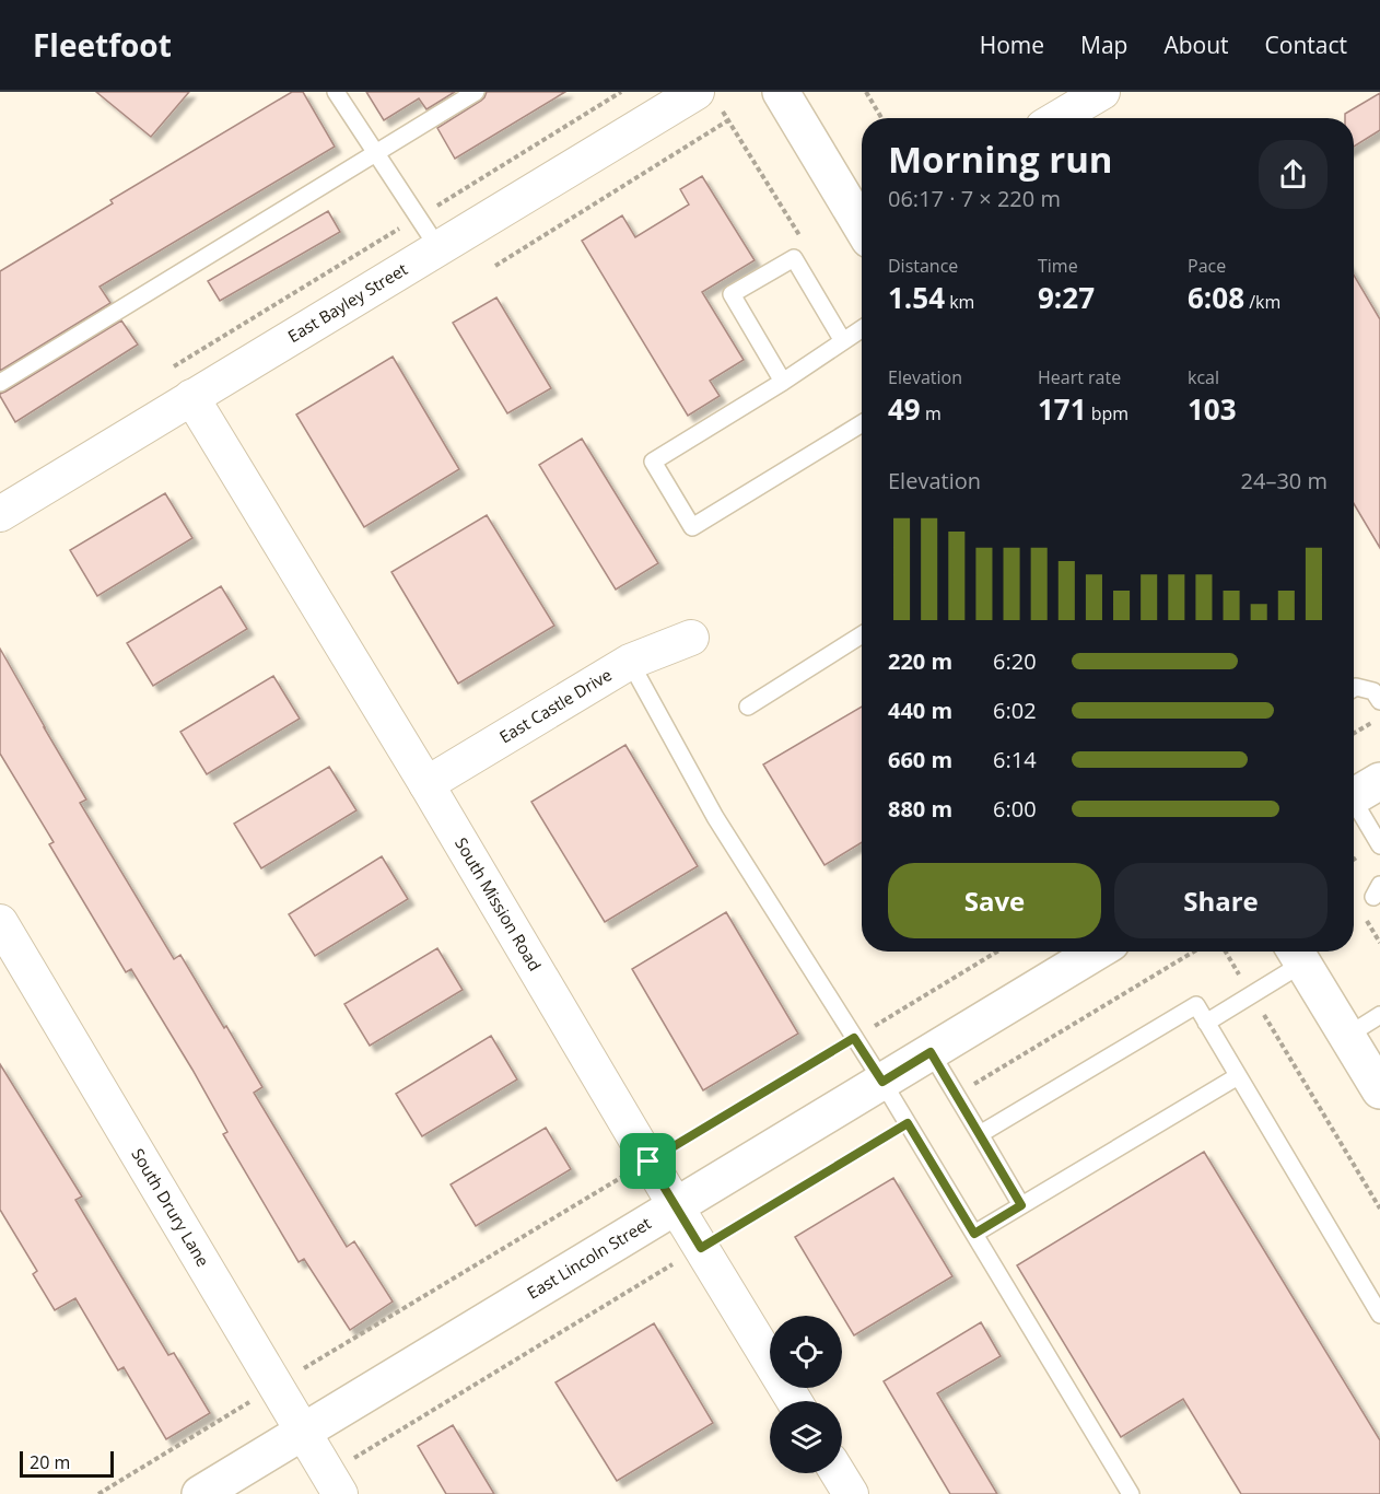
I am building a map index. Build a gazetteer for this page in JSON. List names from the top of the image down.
{
  "streets": {
    "street": [
      "East Bayley Street",
      "East Castle Drive",
      "South Mission Road",
      "South Drury Lane",
      "East Lincoln Street"
    ]
  },
  "crossings": [
    ["East Bayley Street", "South Mission Road"],
    ["East Castle Drive", "South Mission Road"],
    ["South Mission Road", "East Lincoln Street"],
    ["South Drury Lane", "East Lincoln Street"]
  ],
  "scale_bar": "20 m",
  "page": {
    "header": "Fleetfoot",
    "nav": [
      "Home",
      "Map",
      "About",
      "Contact"
    ],
    "heading": ["Morning run", "06:17 · 7 × 220 m"],
    "stats": [
      ["Distance", "1.54 km"],
      ["Time", "9:27"],
      ["Pace", "6:08 /km"],
      ["Elevation", "49 m"],
      ["Heart rate", "171 bpm"],
      ["kcal", "103"]
    ],
    "chart": ["Elevation", "24–30 m"],
    "list": [
      {
        "name": "220 m",
        "note": "6:20"
      },
      {
        "name": "440 m",
        "note": "6:02"
      },
      {
        "name": "660 m",
        "note": "6:14"
      },
      {
        "name": "880 m",
        "note": "6:00"
      }
    ],
    "buttons": ["Save", "Share"],
    "scale": "20 m"
  }
}
